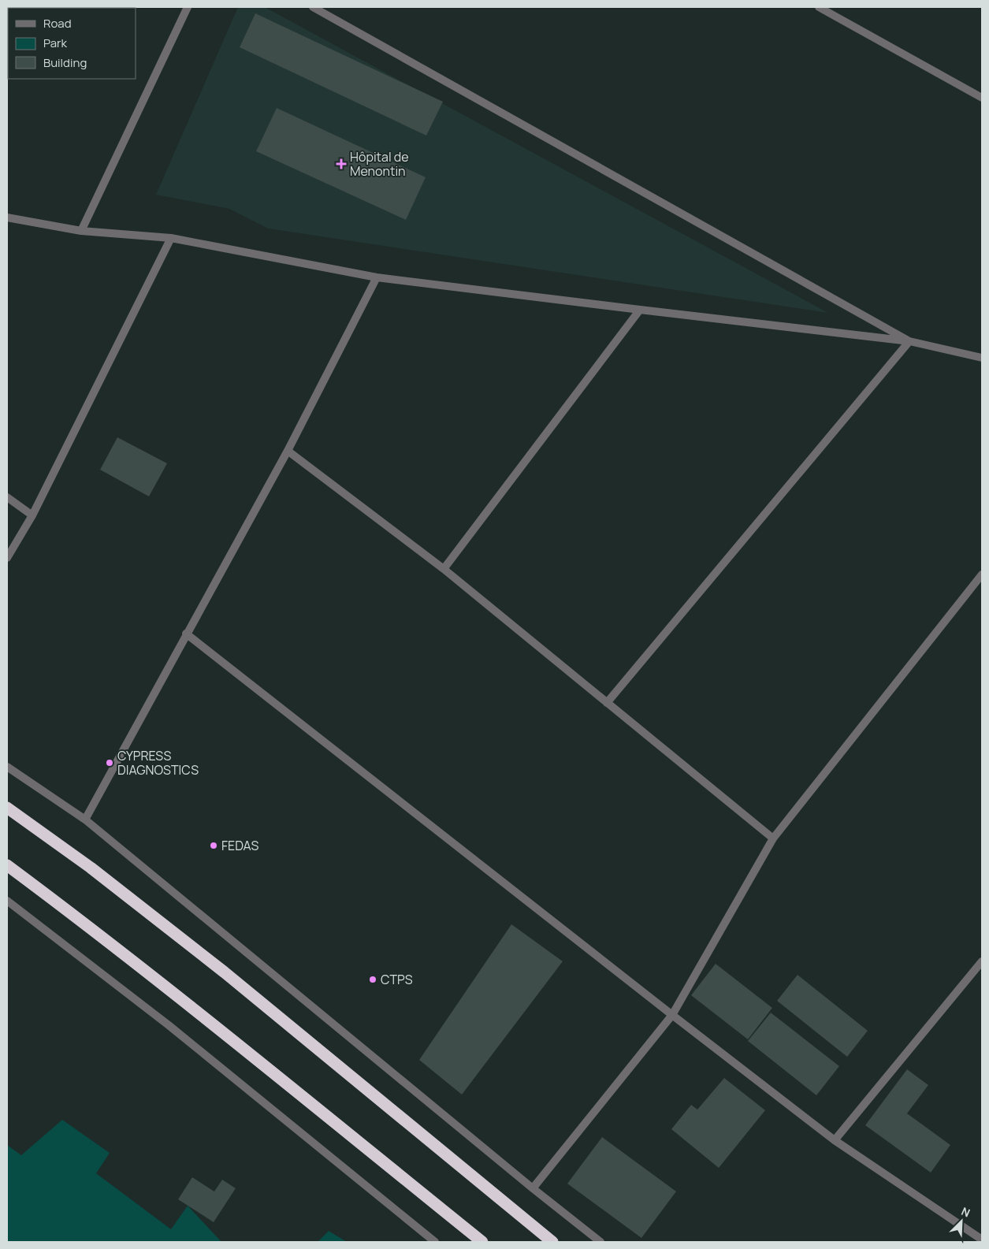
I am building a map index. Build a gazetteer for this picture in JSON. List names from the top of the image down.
{
  "places": {
    "health": ["Hôpital de Menontin"],
    "other": ["CYPRESS DIAGNOSTICS", "FEDAS", "CTPS"]
  },
  "legend": ["Road", "Park", "Building"],
  "north": "top right"
}
